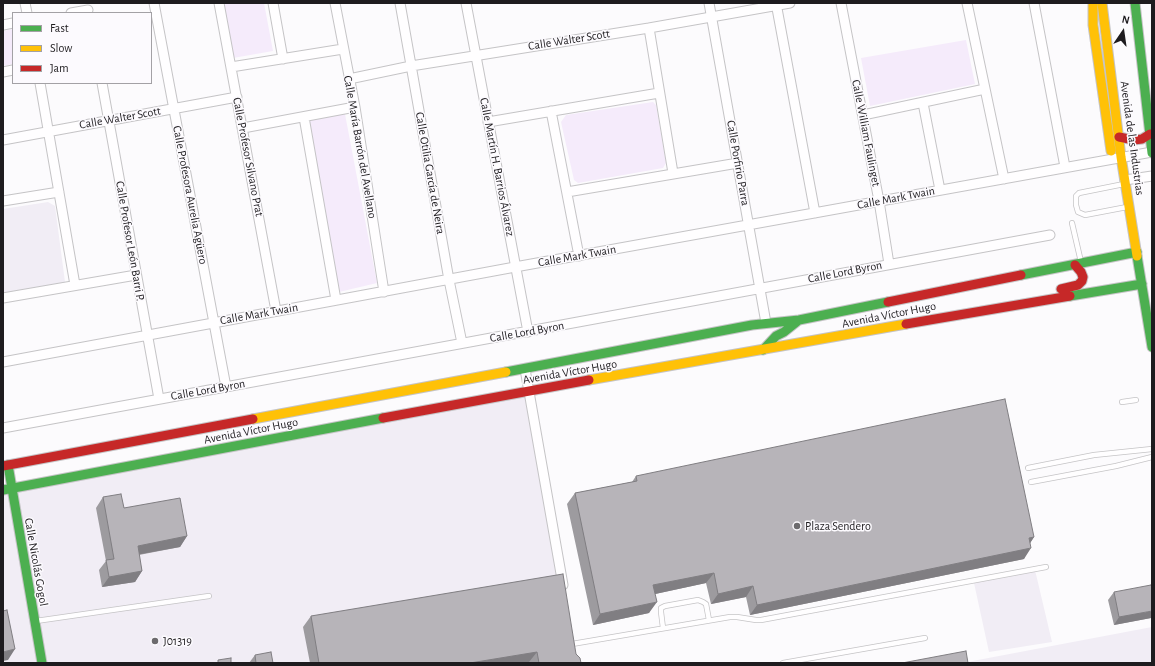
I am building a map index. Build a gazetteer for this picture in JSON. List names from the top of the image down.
{
  "streets": {
    "street": [
      "Calle Walter Scott",
      "Calle William Faulinget",
      "Avenida de las Industrias",
      "Calle María Barrón del Avellano",
      "Calle Profesor Silvano Prat",
      "Calle Porfirio Parra",
      "Calle Martín H. Barrios Álvarez",
      "Calle Otilia García de Neira",
      "Calle Profesora Aurelia Agüero",
      "Calle Mark Twain",
      "Calle Profesor León Barri P.",
      "Calle Lord Byron",
      "Avenida Víctor Hugo",
      "Calle Nicolás Gogol"
    ]
  },
  "crossings": [
    ["Calle Walter Scott", "Calle María Barrón del Avellano"],
    ["Calle Walter Scott", "Calle Profesor Silvano Prat"],
    ["Calle Walter Scott", "Calle Porfirio Parra"],
    ["Calle Walter Scott", "Calle Martín H. Barrios Álvarez"],
    ["Calle Walter Scott", "Calle Otilia García de Neira"],
    ["Calle Walter Scott", "Calle Profesora Aurelia Agüero"],
    ["Calle Walter Scott", "Calle Profesor León Barri P."],
    ["Calle William Faulinget", "Calle Mark Twain"],
    ["Calle William Faulinget", "Calle Lord Byron"],
    ["Avenida de las Industrias", "Calle Mark Twain"],
    ["Avenida de las Industrias", "Avenida Víctor Hugo"],
    ["Calle María Barrón del Avellano", "Calle Mark Twain"],
    ["Calle Profesor Silvano Prat", "Calle Mark Twain"],
    ["Calle Porfirio Parra", "Calle Mark Twain"],
    ["Calle Porfirio Parra", "Calle Lord Byron"],
    ["Calle Porfirio Parra", "Avenida Víctor Hugo"],
    ["Calle Martín H. Barrios Álvarez", "Calle Mark Twain"],
    ["Calle Martín H. Barrios Álvarez", "Calle Lord Byron"],
    ["Calle Otilia García de Neira", "Calle Mark Twain"],
    ["Calle Otilia García de Neira", "Calle Lord Byron"],
    ["Calle Profesora Aurelia Agüero", "Calle Mark Twain"],
    ["Calle Profesora Aurelia Agüero", "Calle Lord Byron"],
    ["Calle Mark Twain", "Calle Profesor León Barri P."],
    ["Calle Profesor León Barri P.", "Calle Lord Byron"],
    ["Avenida Víctor Hugo", "Calle Nicolás Gogol"]
  ],
  "places": ["Plaza Sendero", "J01319"],
  "legend": ["Fast", "Slow", "Jam"],
  "north": "top"
}
